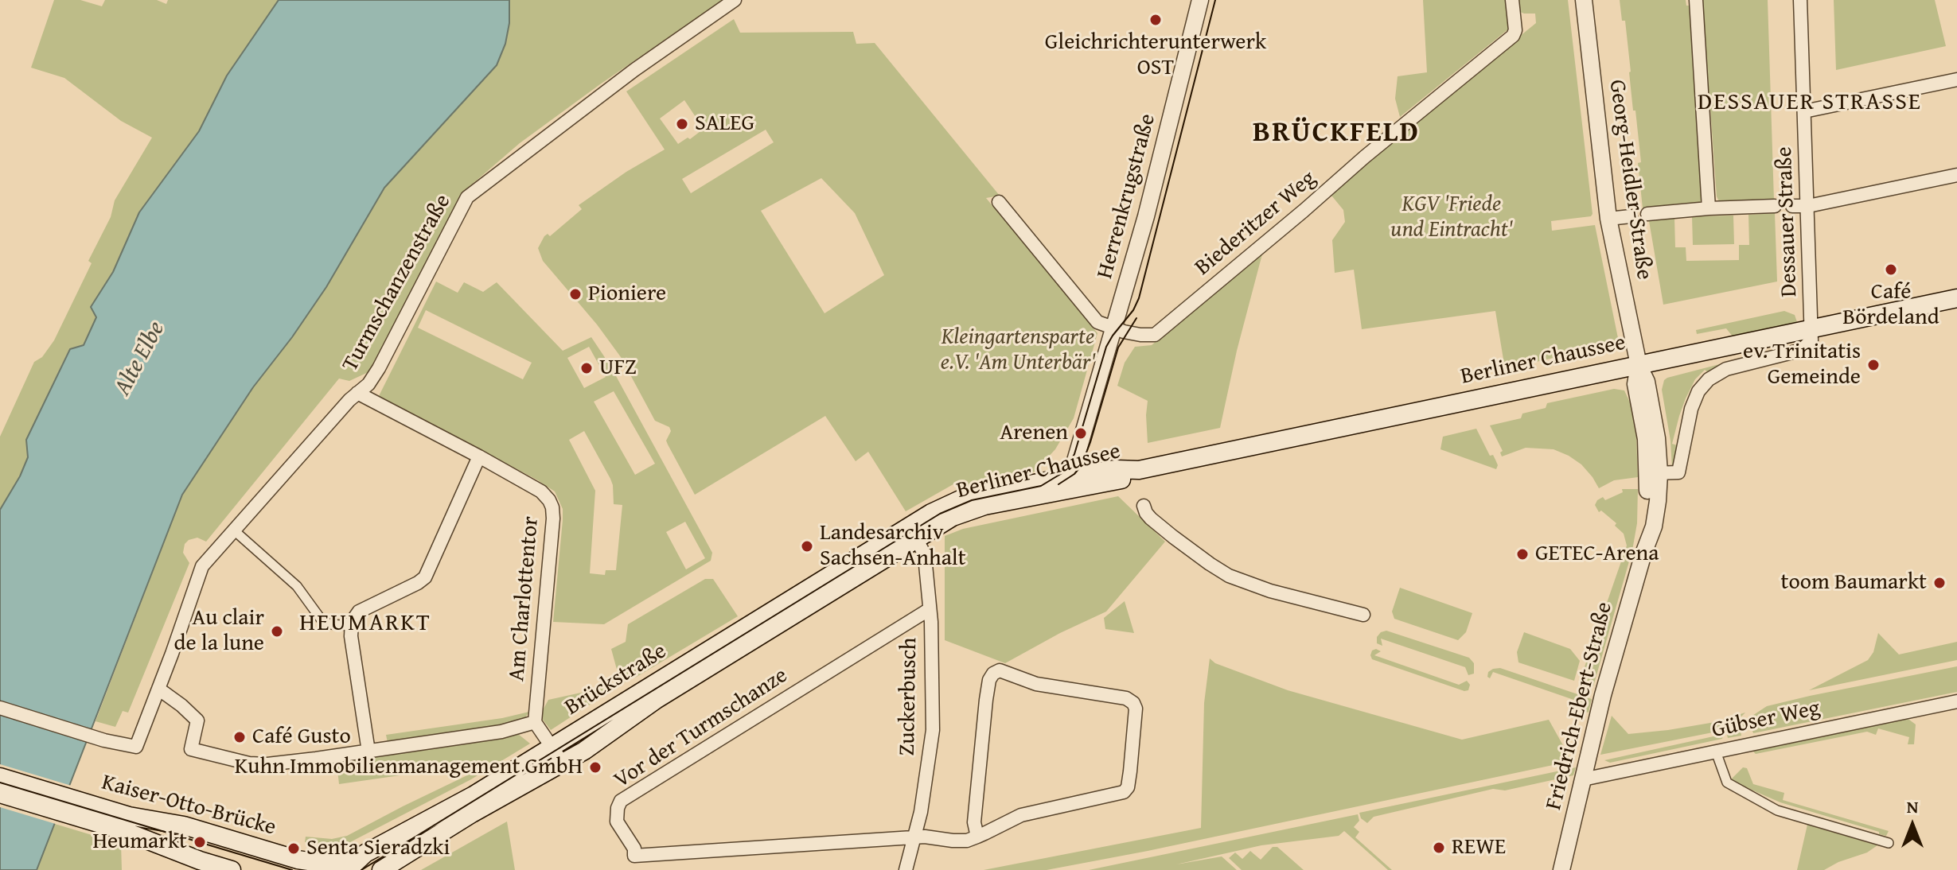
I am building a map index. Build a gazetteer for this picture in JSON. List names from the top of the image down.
{
  "streets": {
    "main road": ["Berliner Chaussee", "Brückstraße", "Kaiser-Otto-Brücke"],
    "street": [
      "Georg-Heidler-Straße",
      "Herrenkrugstraße",
      "Dessauer Straße",
      "Biederitzer Weg",
      "Turmschanzenstraße",
      "Am Charlottentor",
      "Zuckerbusch",
      "Friedrich-Ebert-Straße",
      "Gübser Weg",
      "Vor der Turmschanze"
    ]
  },
  "crossings": [
    ["Georg-Heidler-Straße", "Berliner Chaussee"],
    ["Georg-Heidler-Straße", "Friedrich-Ebert-Straße"],
    ["Herrenkrugstraße", "Biederitzer Weg"],
    ["Herrenkrugstraße", "Berliner Chaussee"],
    ["Dessauer Straße", "Berliner Chaussee"],
    ["Turmschanzenstraße", "Am Charlottentor"],
    ["Berliner Chaussee", "Brückstraße"],
    ["Berliner Chaussee", "Zuckerbusch"],
    ["Berliner Chaussee", "Friedrich-Ebert-Straße"],
    ["Brückstraße", "Zuckerbusch"],
    ["Brückstraße", "Kaiser-Otto-Brücke"],
    ["Zuckerbusch", "Vor der Turmschanze"],
    ["Friedrich-Ebert-Straße", "Gübser Weg"]
  ],
  "districts": ["DESSAUER STRASSE", "BRÜCKFELD", "HEUMARKT"],
  "water": ["Alte Elbe"],
  "parks": ["KGV 'Friede und Eintracht'", "Kleingartensparte e.V. 'Am Unterbär'"],
  "places": [
    "Gleichrichterunterwerk OST",
    "SALEG",
    "Café Bördeland",
    "Pioniere",
    "ev. Trinitatis Gemeinde",
    "UFZ",
    "Arenen",
    "Landesarchiv Sachsen-Anhalt",
    "GETEC-Arena",
    "toom Baumarkt",
    "Au clair de la lune",
    "Café Gusto",
    "Kuhn Immobilienmanagement GmbH",
    "Heumarkt",
    "REWE",
    "Senta Sieradzki"
  ],
  "north": "top"
}
